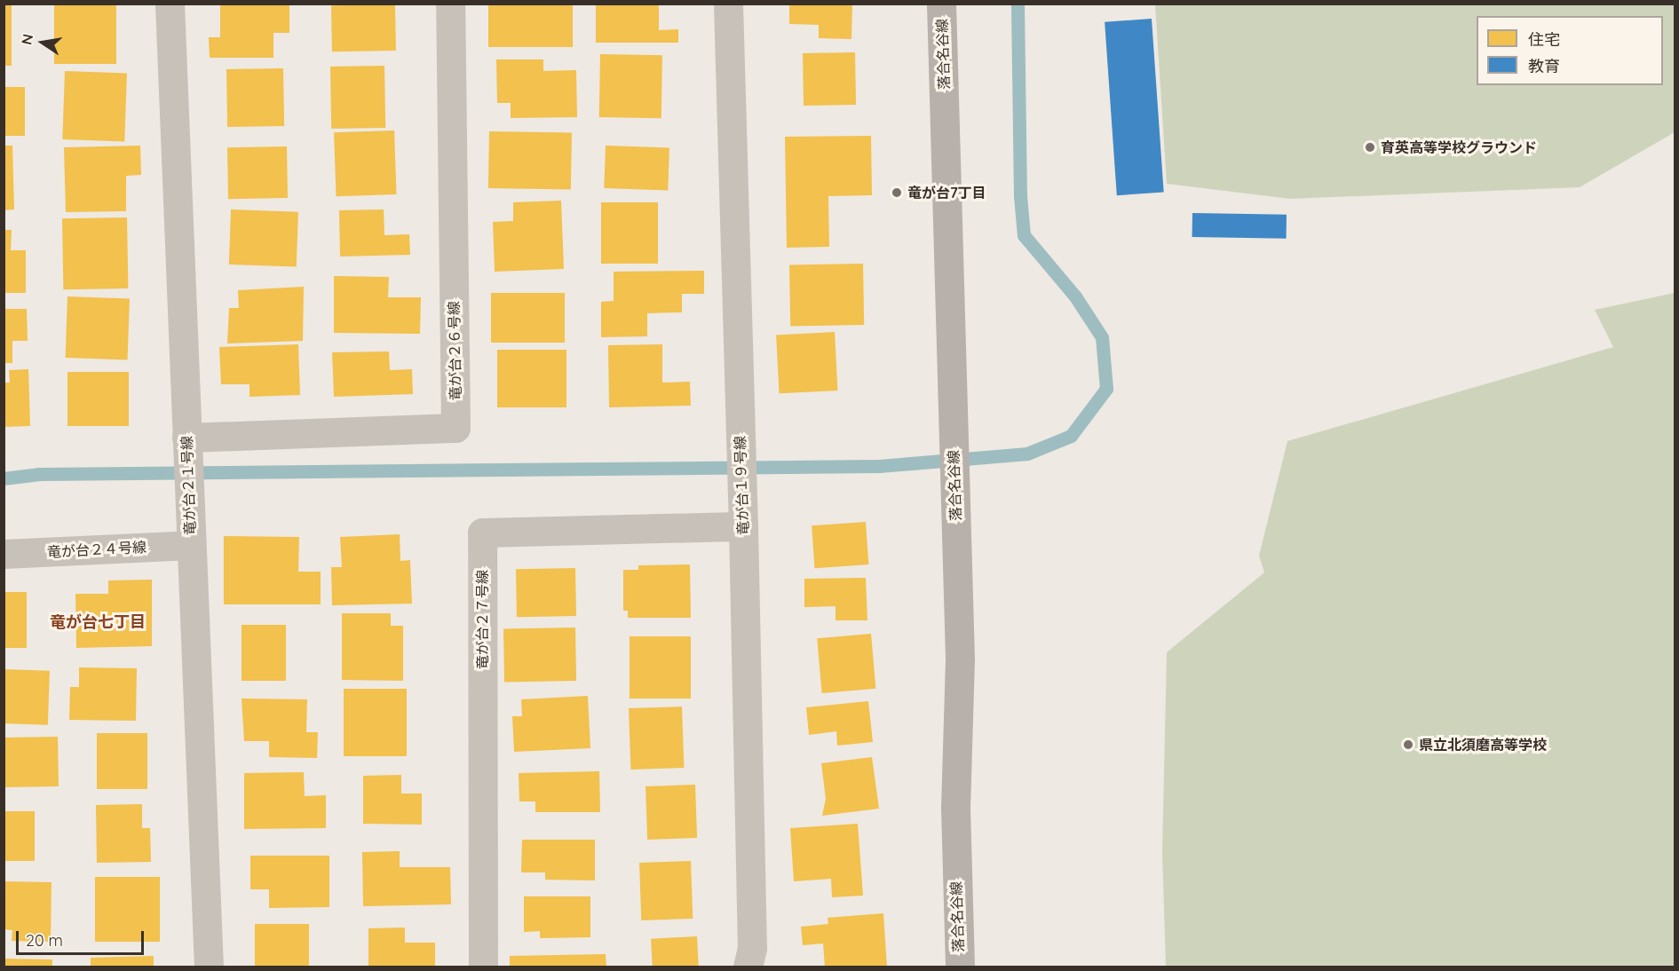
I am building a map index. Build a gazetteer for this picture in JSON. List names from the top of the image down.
{
  "streets": {
    "street": [
      "落合名谷線",
      "竜が台２６号線",
      "竜が台２１号線",
      "竜が台１９号線",
      "竜が台２４号線",
      "竜が台２７号線"
    ]
  },
  "crossings": [
    ["竜が台２６号線", "竜が台２１号線"],
    ["竜が台２１号線", "竜が台２４号線"],
    ["竜が台１９号線", "竜が台２７号線"]
  ],
  "districts": ["竜が台七丁目"],
  "places": ["育英高等学校グラウンド", "竜が台7丁目", "県立北須磨高等学校"],
  "legend": ["住宅", "教育"],
  "scale_bar": "20 m",
  "north": "left"
}
